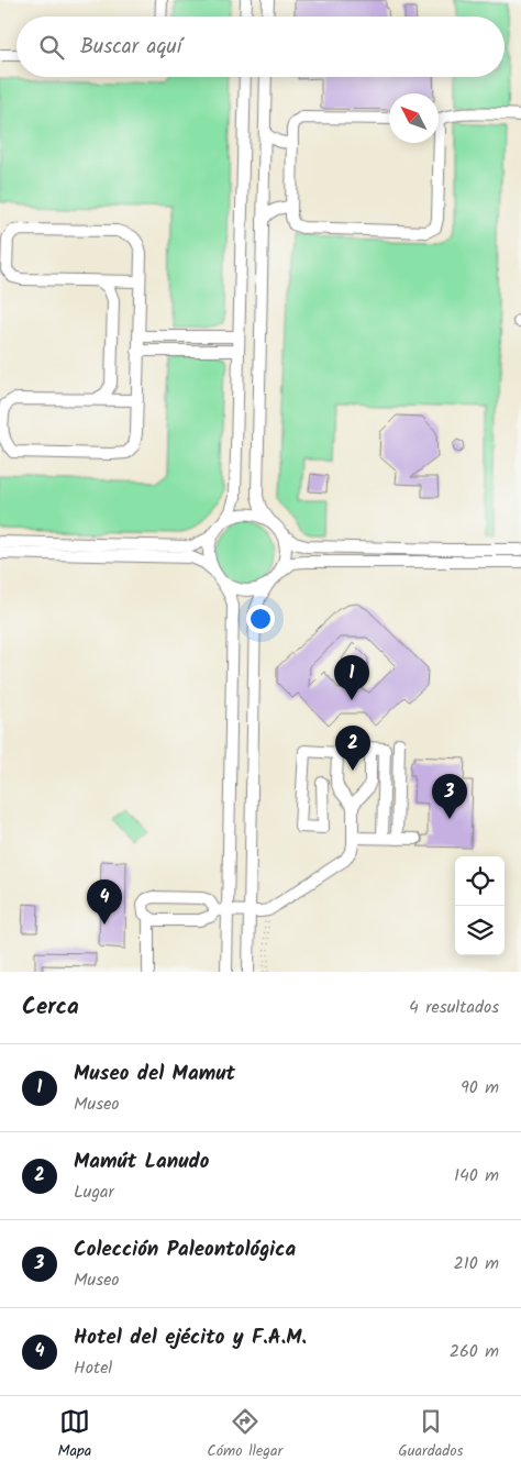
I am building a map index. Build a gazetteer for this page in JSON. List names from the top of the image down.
{
  "north": "top left",
  "page": {
    "search": "Buscar aquí",
    "pins": [
      "1",
      "2",
      "3",
      "4"
    ],
    "heading": ["Cerca", "4 resultados"],
    "list": [
      {
        "mark": "1",
        "name": "Museo del Mamut",
        "note": "Museo",
        "value": "90 m"
      },
      {
        "mark": "2",
        "name": "Mamút Lanudo",
        "note": "Lugar",
        "value": "140 m"
      },
      {
        "mark": "3",
        "name": "Colección Paleontológica",
        "note": "Museo",
        "value": "210 m"
      },
      {
        "mark": "4",
        "name": "Hotel del ejécito y F.A.M.",
        "note": "Hotel",
        "value": "260 m"
      }
    ],
    "nav": ["Mapa", "Cómo llegar", "Guardados"]
  }
}
